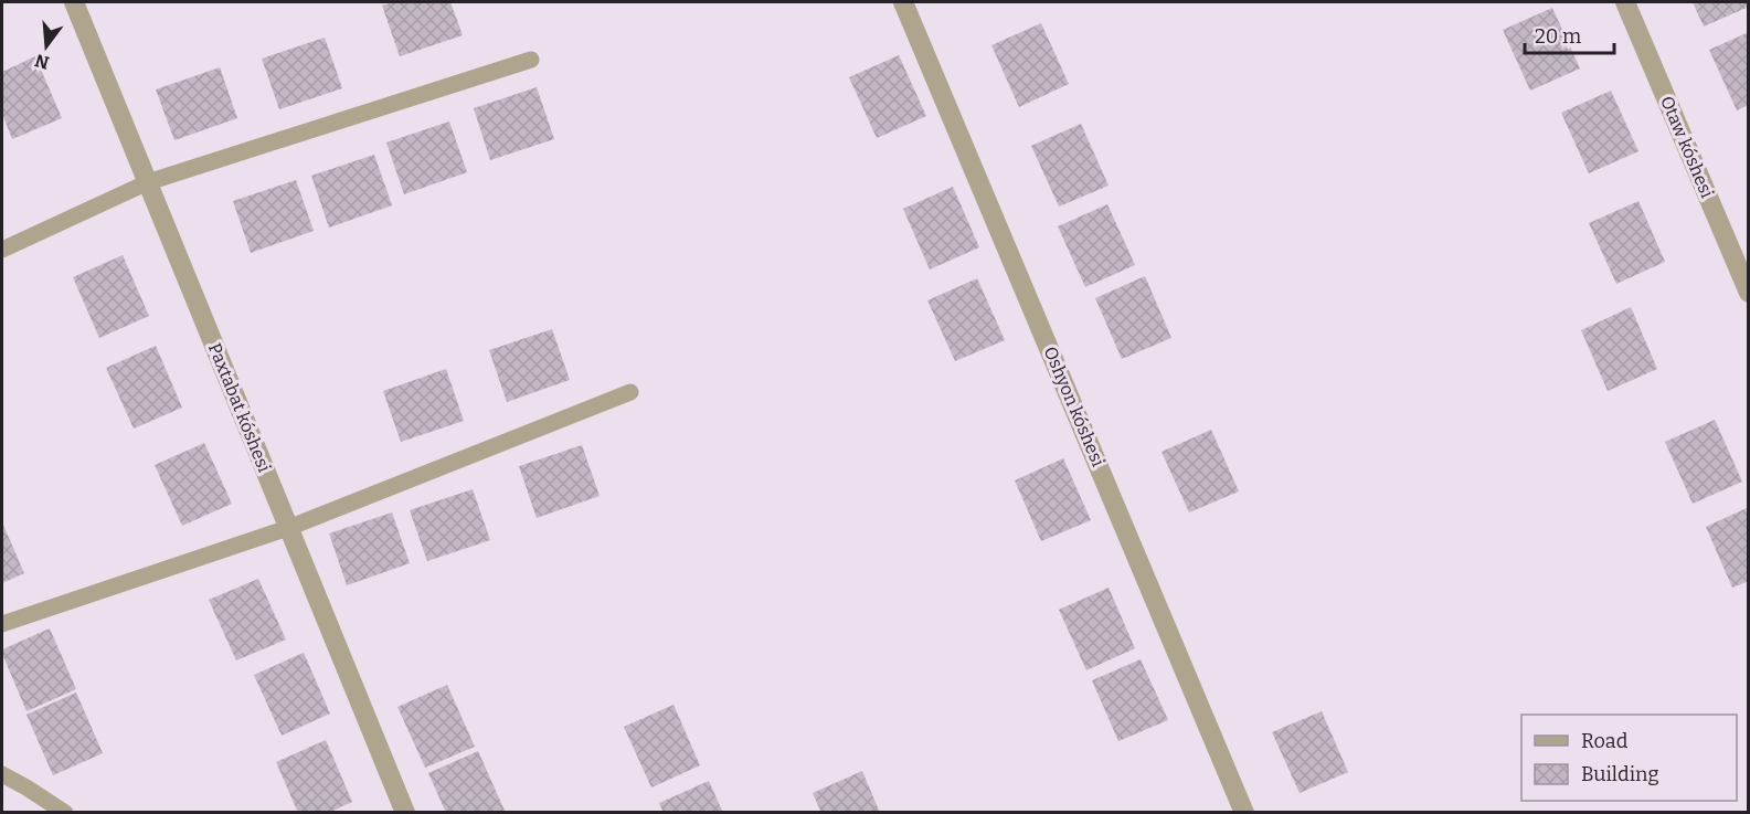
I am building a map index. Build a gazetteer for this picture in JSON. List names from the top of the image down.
{
  "streets": {
    "street": ["Otaw kóshesi", "Oshyon kóshesi", "Paxtabat kóshesi"]
  },
  "legend": ["Road", "Building"],
  "scale_bar": "20 m",
  "north": "bottom"
}
